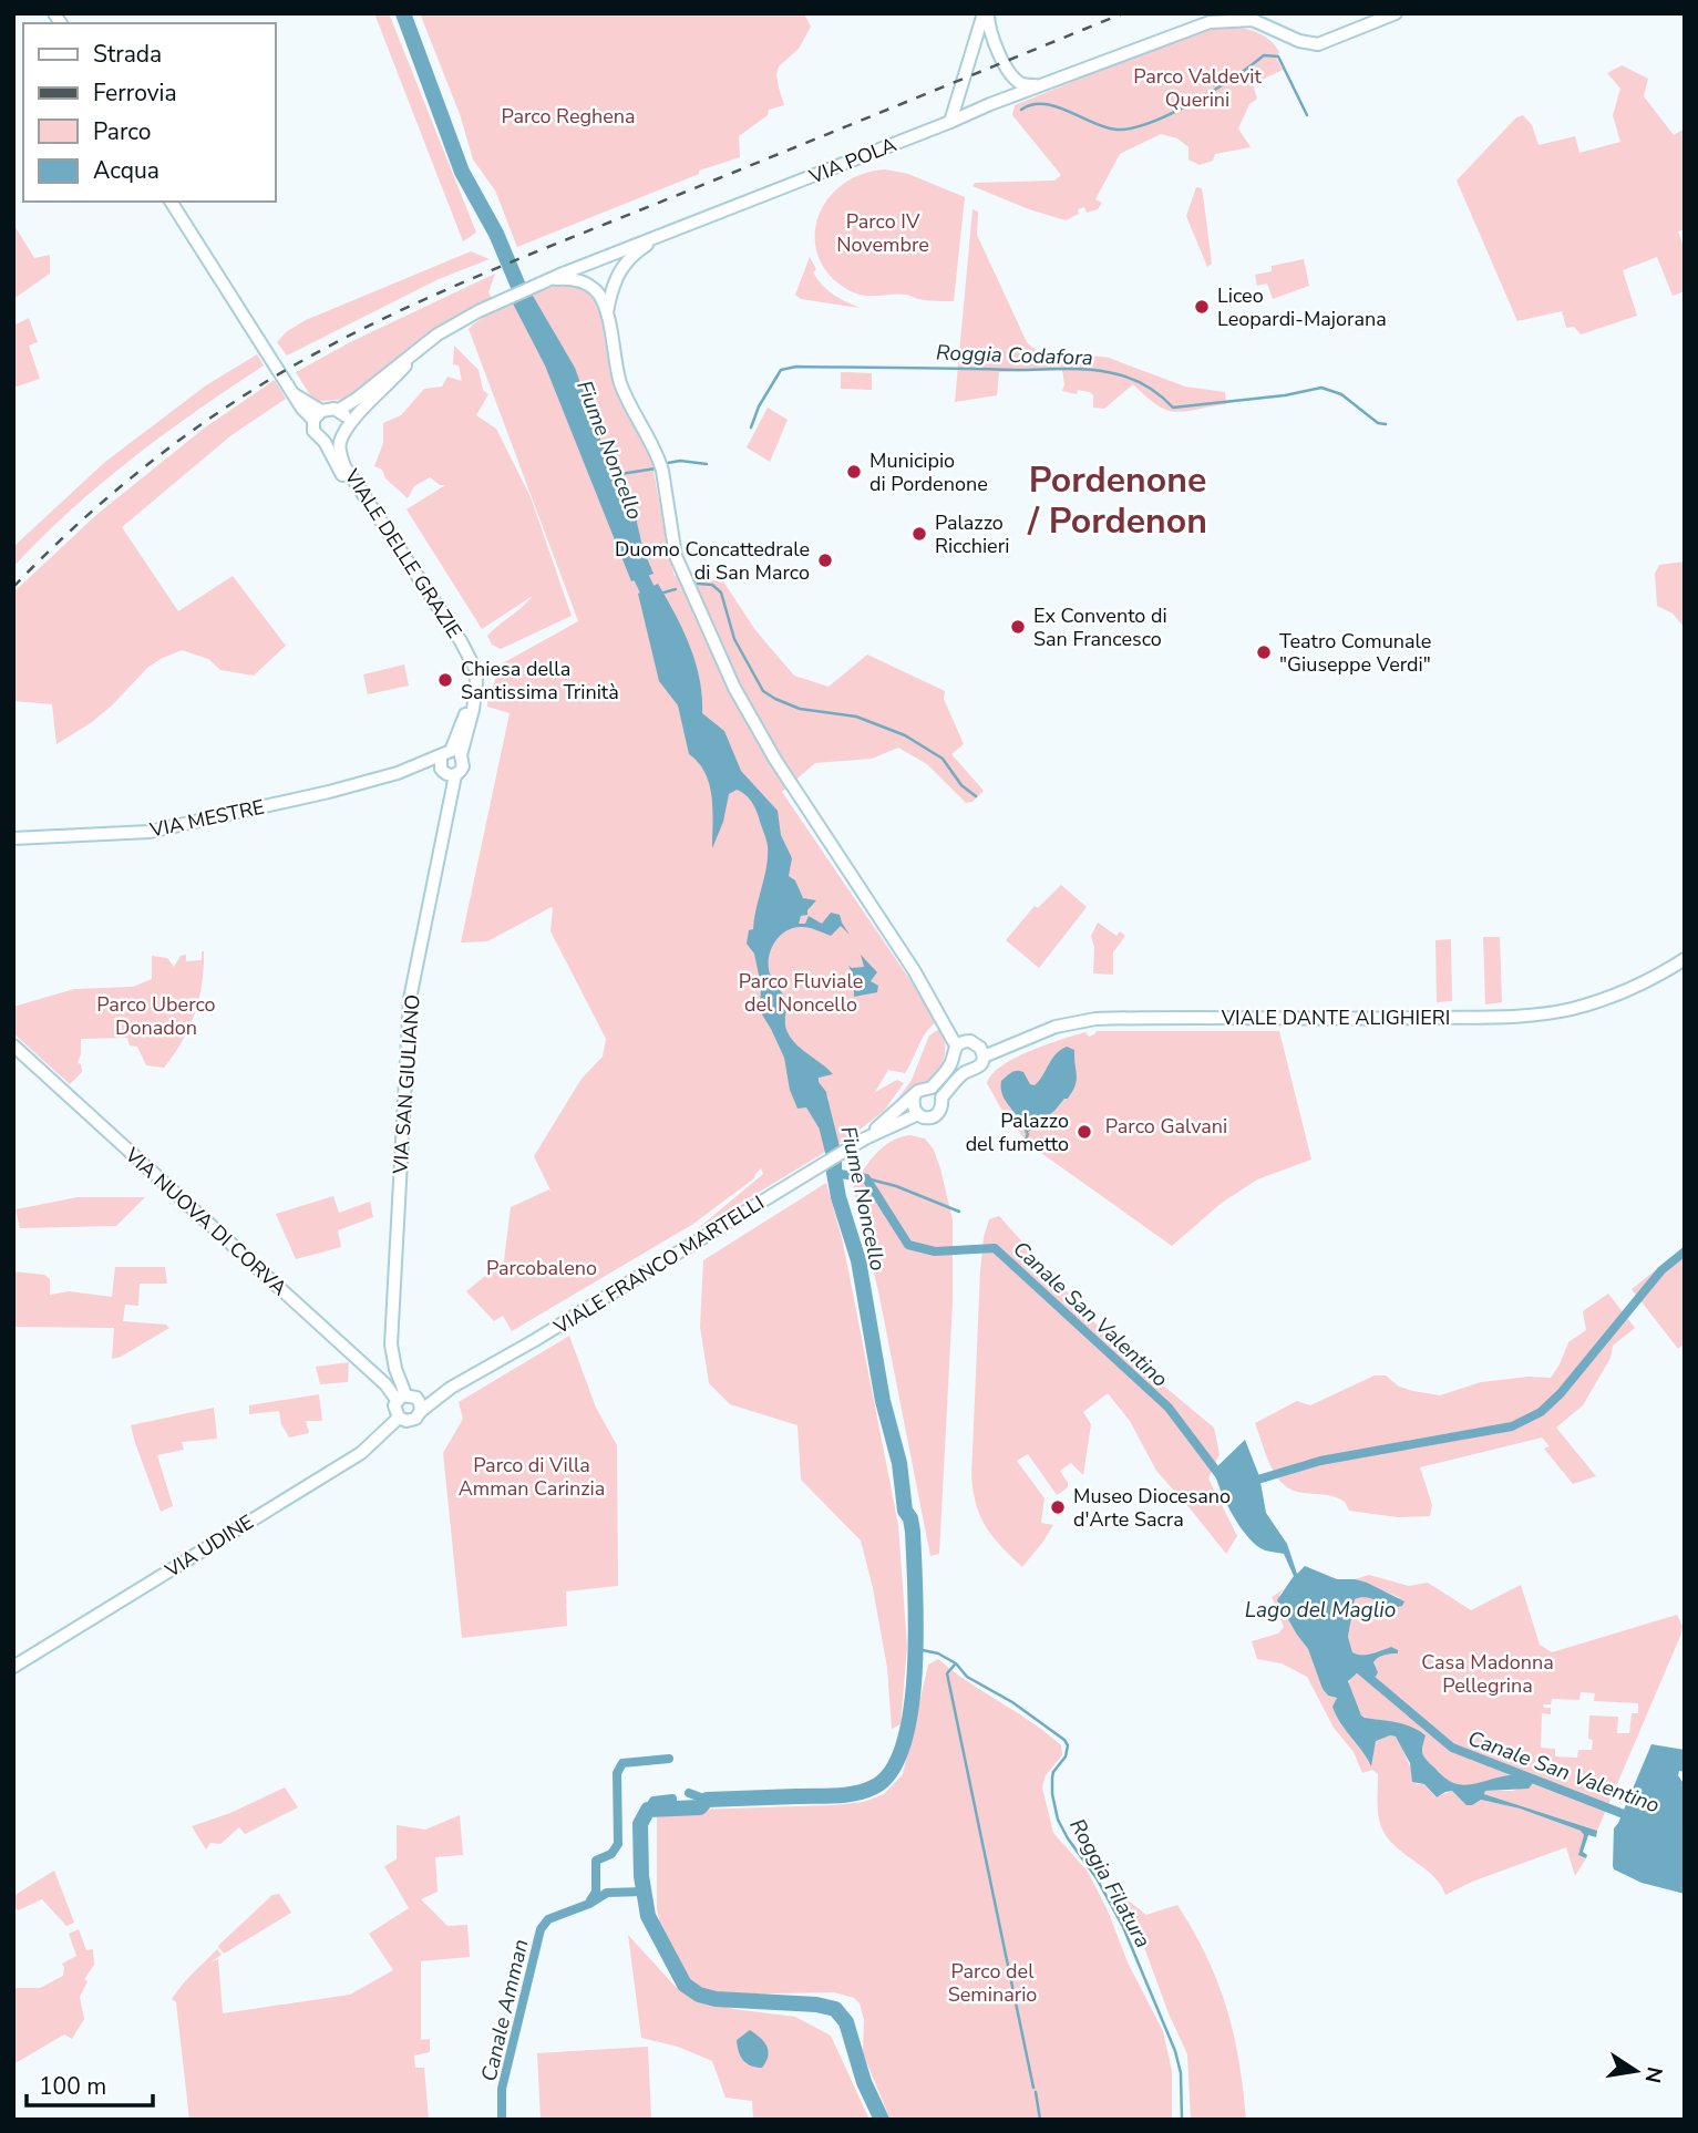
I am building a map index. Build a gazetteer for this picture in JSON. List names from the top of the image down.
{
  "streets": {
    "main road": [
      "VIA POLA",
      "VIALE DELLE GRAZIE",
      "VIA MESTRE",
      "VIALE DANTE ALIGHIERI",
      "VIA SAN GIULIANO",
      "VIA NUOVA DI CORVA",
      "VIALE FRANCO MARTELLI",
      "VIA UDINE"
    ]
  },
  "crossings": [
    ["VIA POLA", "VIALE DELLE GRAZIE"],
    ["VIALE DELLE GRAZIE", "VIA MESTRE"],
    ["VIALE DELLE GRAZIE", "VIA SAN GIULIANO"],
    ["VIA MESTRE", "VIA SAN GIULIANO"],
    ["VIALE DANTE ALIGHIERI", "VIALE FRANCO MARTELLI"],
    ["VIA SAN GIULIANO", "VIA NUOVA DI CORVA"],
    ["VIA SAN GIULIANO", "VIALE FRANCO MARTELLI"],
    ["VIA SAN GIULIANO", "VIA UDINE"],
    ["VIA NUOVA DI CORVA", "VIALE FRANCO MARTELLI"],
    ["VIA NUOVA DI CORVA", "VIA UDINE"],
    ["VIALE FRANCO MARTELLI", "VIA UDINE"]
  ],
  "districts": ["Pordenone / Pordenon"],
  "water": [
    "Roggia Codafora",
    "Fiume Noncello",
    "Canale San Valentino",
    "Lago del Maglio",
    "Roggia Filatura",
    "Canale Amman"
  ],
  "parks": [
    "Parco Valdevit Querini",
    "Parco Reghena",
    "Parco IV Novembre",
    "Parco Fluviale del Noncello",
    "Parco Uberco Donadon",
    "Parco Galvani",
    "Parcobaleno",
    "Parco di Villa Amman Carinzia",
    "Casa Madonna Pellegrina",
    "Parco del Seminario"
  ],
  "places": [
    "Liceo Leopardi-Majorana",
    "Municipio di Pordenone",
    "Palazzo Ricchieri",
    "Duomo Concattedrale di San Marco",
    "Ex Convento di San Francesco",
    "Teatro Comunale \"Giuseppe Verdi\"",
    "Chiesa della Santissima Trinità",
    "Palazzo del fumetto",
    "Museo Diocesano d'Arte Sacra"
  ],
  "legend": [
    "Strada",
    "Ferrovia",
    "Parco",
    "Acqua"
  ],
  "scale_bar": "100 m",
  "north": "right"
}
